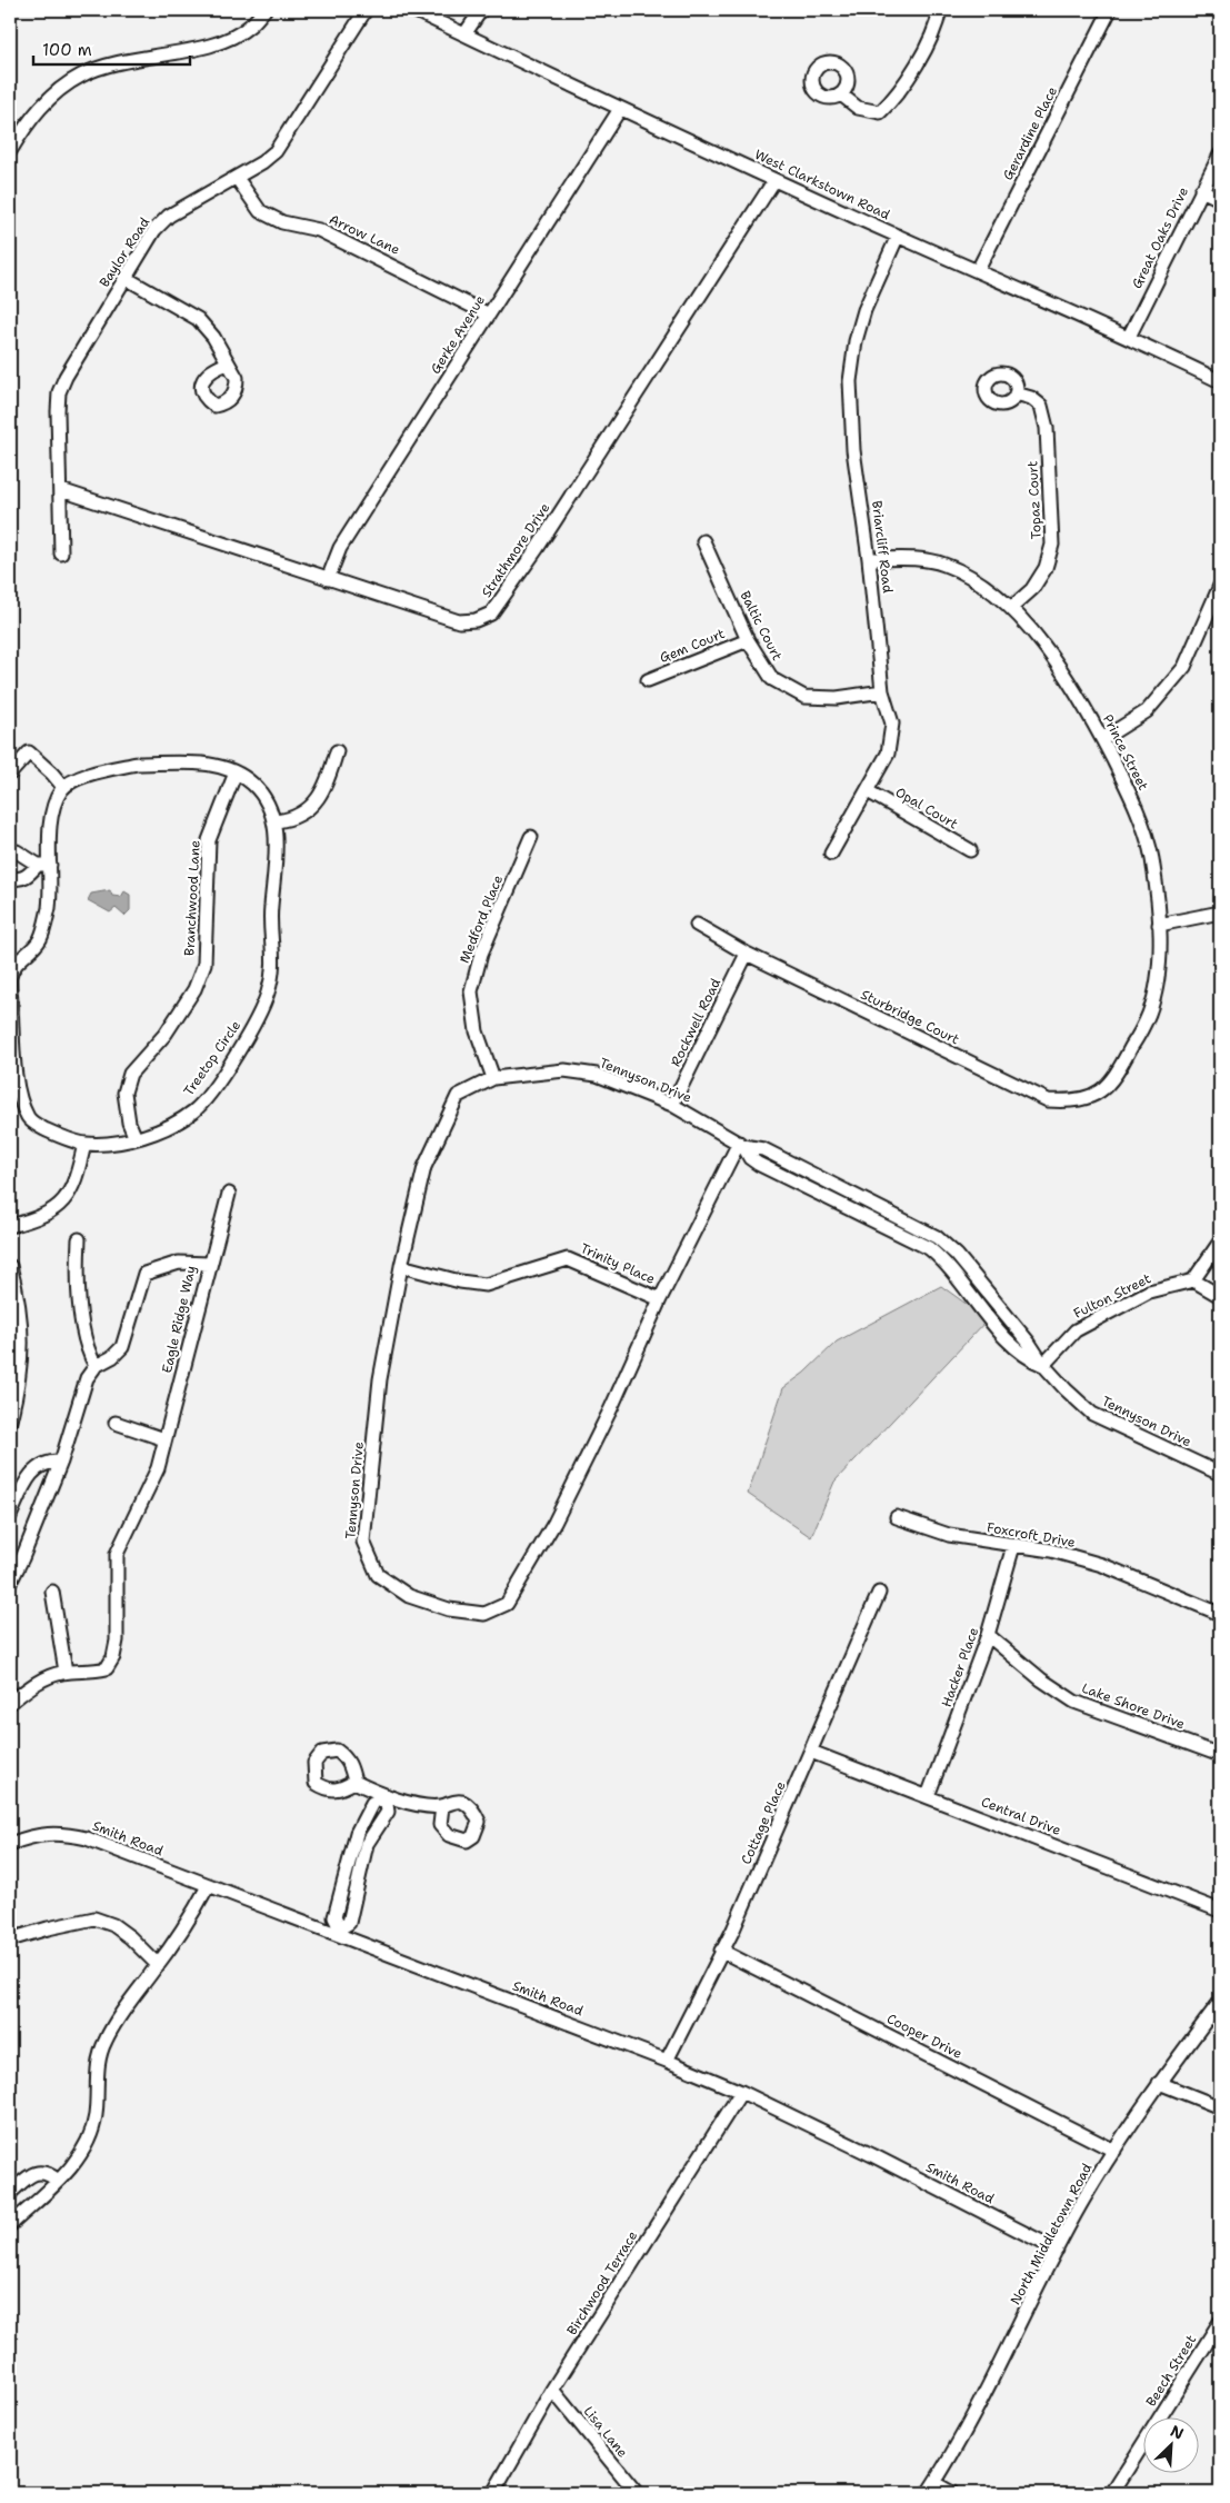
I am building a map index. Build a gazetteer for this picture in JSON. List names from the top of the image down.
{
  "streets": {
    "street": [
      "Gerardine Place",
      "West Clarkstown Road",
      "Arrow Lane",
      "Great Oaks Drive",
      "Baylor Road",
      "Gerke Avenue",
      "Topaz Court",
      "Briarcliff Road",
      "Strathmore Drive",
      "Baltic Court",
      "Gem Court",
      "Prince Street",
      "Opal Court",
      "Branchwood Lane",
      "Medford Place",
      "Sturbridge Court",
      "Rockwell Road",
      "Treetop Circle",
      "Tennyson Drive",
      "Trinity Place",
      "Fulton Street",
      "Eagle Ridge Way",
      "Foxcroft Drive",
      "Hacker Place",
      "Lake Shore Drive",
      "Central Drive",
      "Cottage Place",
      "Smith Road",
      "Cooper Drive",
      "North Middletown Road",
      "Birchwood Terrace",
      "Beech Street",
      "Lisa Lane"
    ]
  },
  "crossings": [
    ["Gerardine Place", "West Clarkstown Road"],
    ["West Clarkstown Road", "Great Oaks Drive"],
    ["West Clarkstown Road", "Gerke Avenue"],
    ["West Clarkstown Road", "Briarcliff Road"],
    ["West Clarkstown Road", "Strathmore Drive"],
    ["Arrow Lane", "Baylor Road"],
    ["Arrow Lane", "Gerke Avenue"],
    ["Baylor Road", "Strathmore Drive"],
    ["Gerke Avenue", "Strathmore Drive"],
    ["Topaz Court", "Prince Street"],
    ["Briarcliff Road", "Baltic Court"],
    ["Briarcliff Road", "Prince Street"],
    ["Briarcliff Road", "Opal Court"],
    ["Baltic Court", "Gem Court"],
    ["Prince Street", "Sturbridge Court"],
    ["Branchwood Lane", "Treetop Circle"],
    ["Medford Place", "Tennyson Drive"],
    ["Sturbridge Court", "Rockwell Road"],
    ["Rockwell Road", "Tennyson Drive"],
    ["Tennyson Drive", "Trinity Place"],
    ["Tennyson Drive", "Fulton Street"],
    ["Foxcroft Drive", "Hacker Place"],
    ["Hacker Place", "Lake Shore Drive"],
    ["Hacker Place", "Central Drive"],
    ["Central Drive", "Cottage Place"],
    ["Cottage Place", "Smith Road"],
    ["Cottage Place", "Cooper Drive"],
    ["Smith Road", "North Middletown Road"],
    ["Smith Road", "Birchwood Terrace"],
    ["Cooper Drive", "North Middletown Road"],
    ["Birchwood Terrace", "Lisa Lane"]
  ],
  "scale_bar": "100 m",
  "north": "top right"
}
